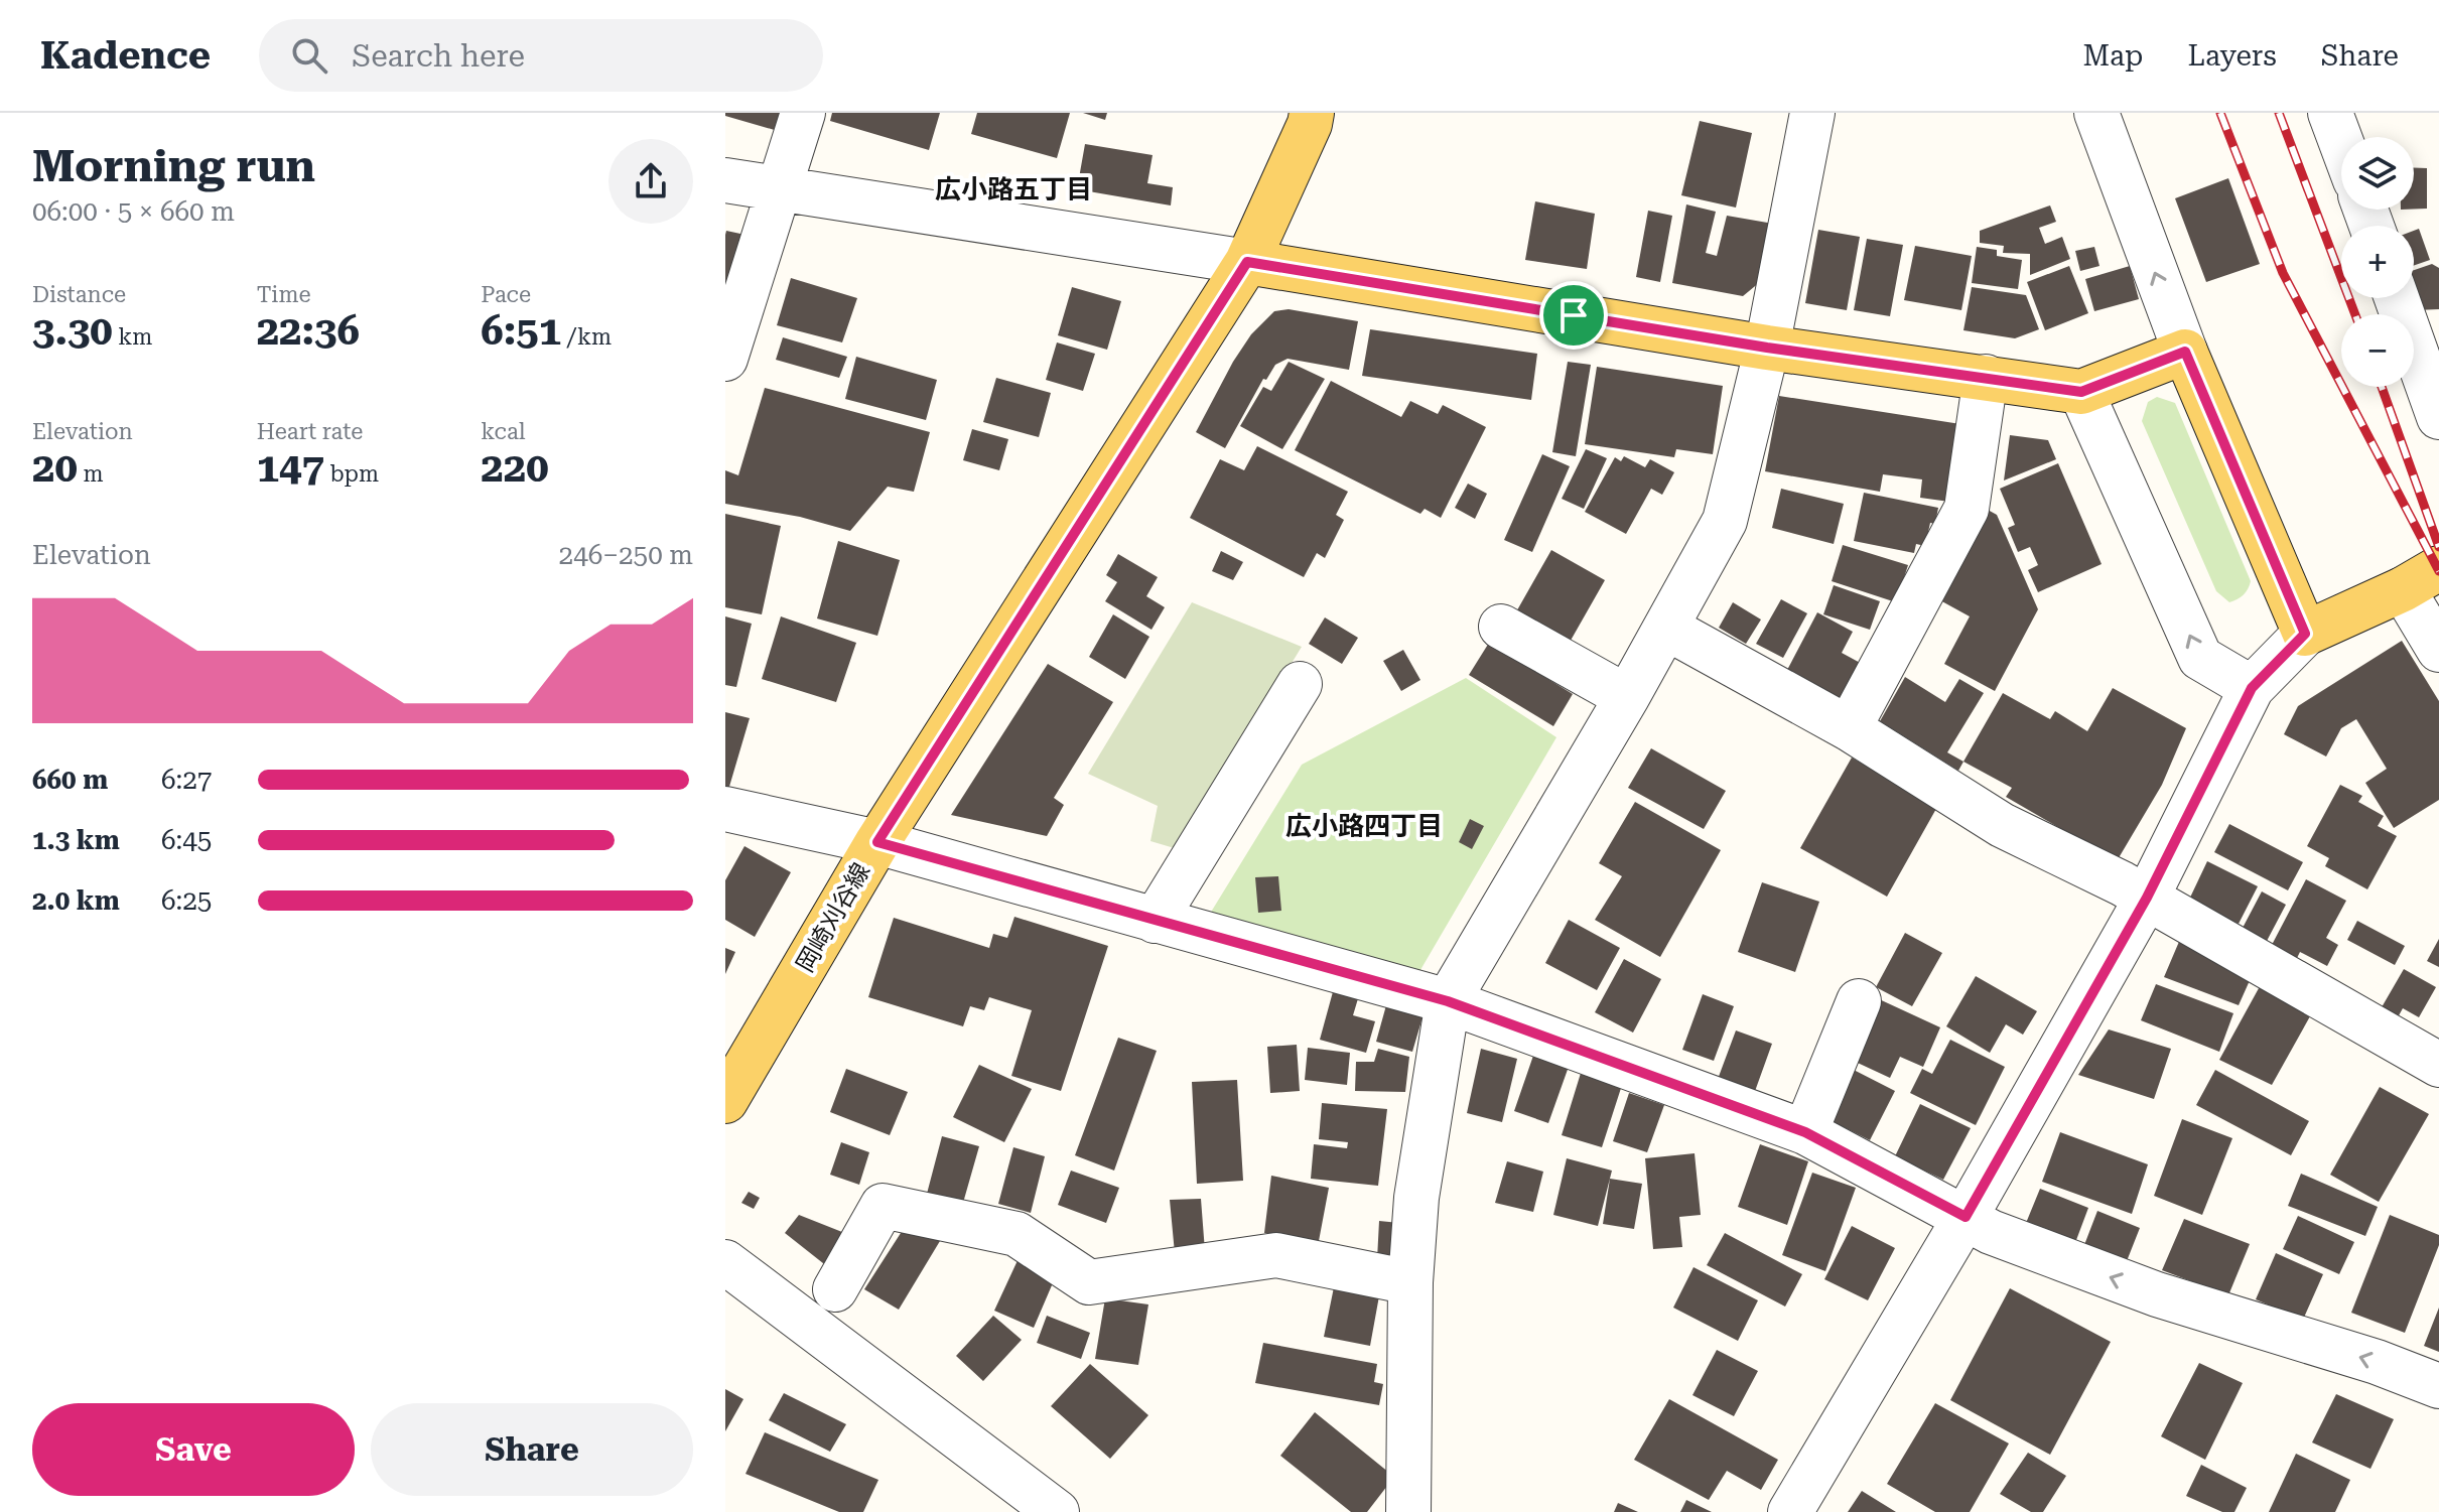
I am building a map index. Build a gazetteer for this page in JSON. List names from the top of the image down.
{
  "streets": {
    "main road": ["岡崎刈谷線"]
  },
  "districts": ["広小路五丁目", "広小路四丁目"],
  "page": {
    "header": "Kadence",
    "search": "Search here",
    "nav": ["Map", "Layers", "Share"],
    "heading": ["Morning run", "06:00 · 5 × 660 m"],
    "map_buttons": ["+", "−"],
    "stats": [
      ["Distance", "3.30 km"],
      ["Time", "22:36"],
      ["Pace", "6:51 /km"],
      ["Elevation", "20 m"],
      ["Heart rate", "147 bpm"],
      ["kcal", "220"]
    ],
    "chart": ["Elevation", "246–250 m"],
    "list": [
      {
        "name": "660 m",
        "note": "6:27"
      },
      {
        "name": "1.3 km",
        "note": "6:45"
      },
      {
        "name": "2.0 km",
        "note": "6:25"
      }
    ],
    "buttons": ["Save", "Share"]
  }
}
